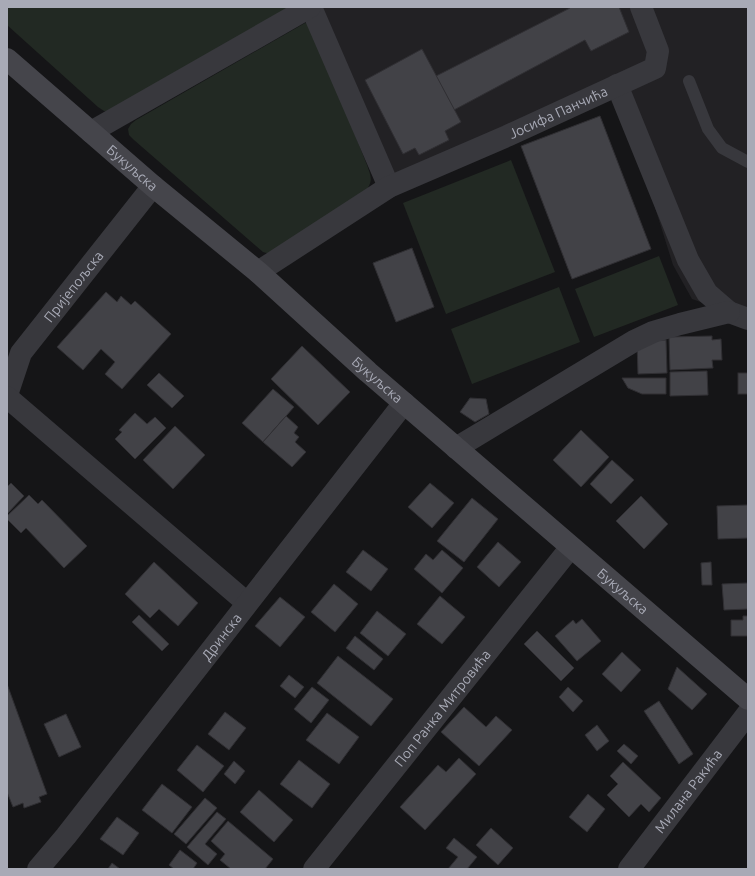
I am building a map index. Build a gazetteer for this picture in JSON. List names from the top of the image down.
{
  "streets": {
    "main road": ["Букуљска"],
    "street": [
      "Јосифа Панчића",
      "Пријепољска",
      "Дринска",
      "Поп Ранка Митровића",
      "Милана Ракића"
    ]
  },
  "crossings": [
    ["Јосифа Панчића", "Букуљска"],
    ["Букуљска", "Пријепољска"],
    ["Букуљска", "Дринска"],
    ["Букуљска", "Поп Ранка Митровића"]
  ]
}
